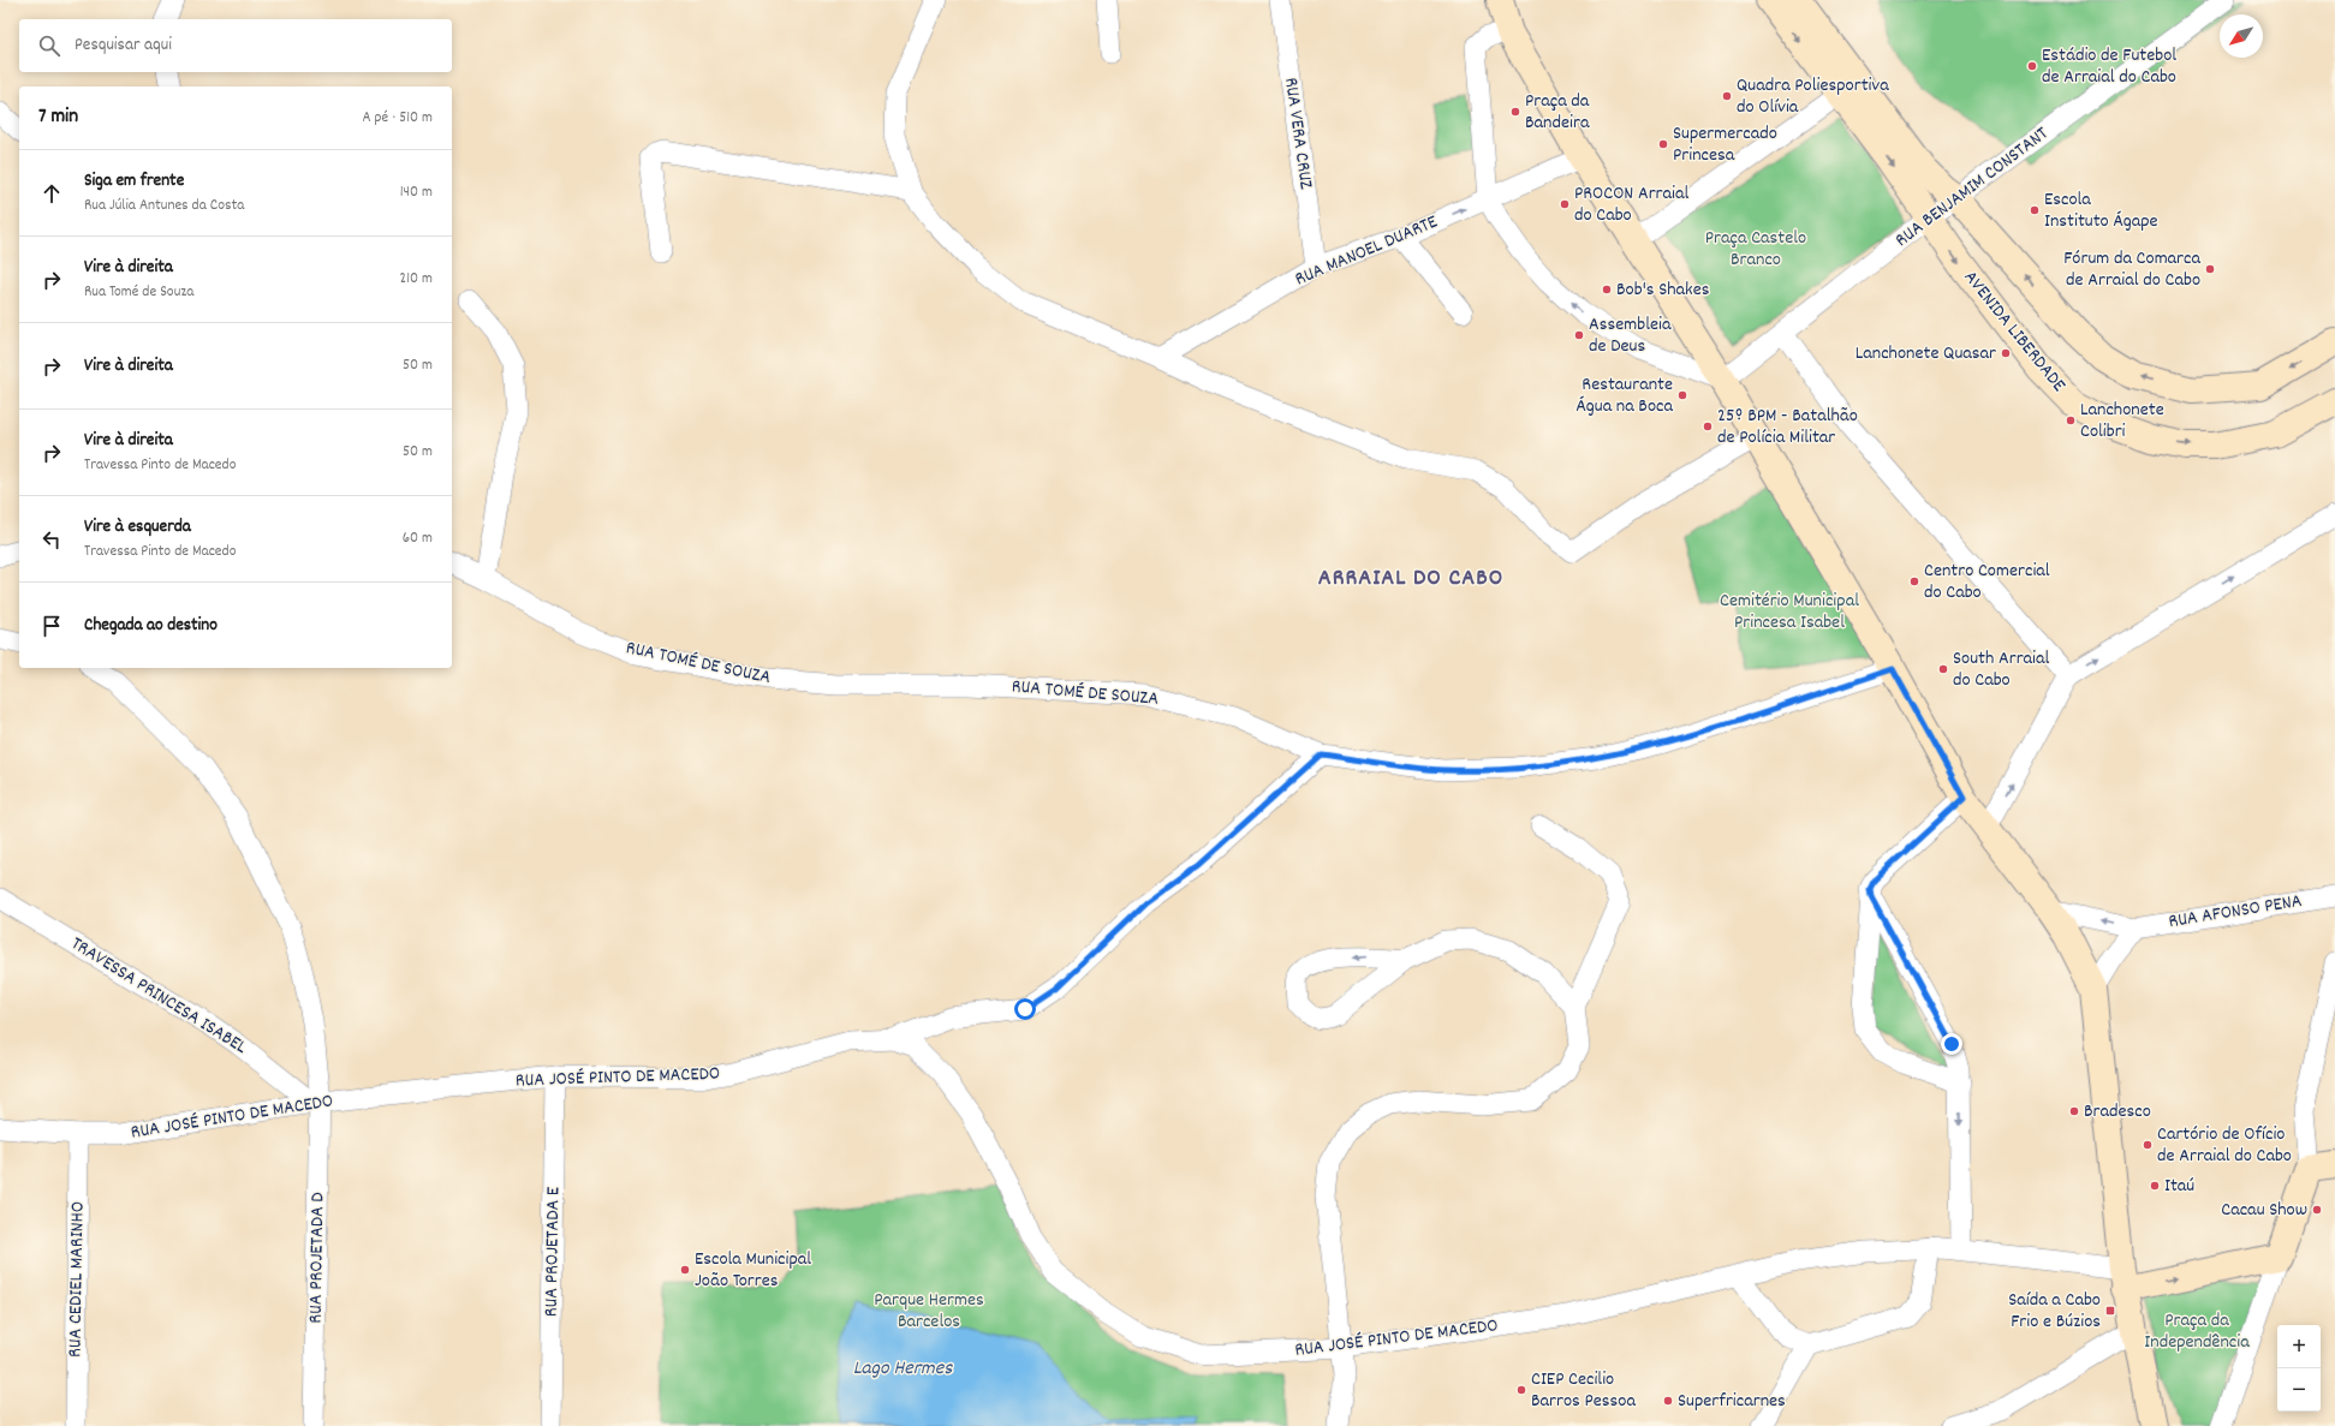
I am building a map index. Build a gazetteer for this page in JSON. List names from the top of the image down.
{
  "streets": {
    "main road": ["AVENIDA LIBERDADE"],
    "street": [
      "RUA VERA CRUZ",
      "RUA BENJAMIM CONSTANT",
      "RUA MANOEL DUARTE",
      "RUA TOMÉ DE SOUZA",
      "RUA AFONSO PENA",
      "TRAVESSA PRINCESA ISABEL",
      "RUA JOSÉ PINTO DE MACEDO",
      "RUA PROJETADA E",
      "RUA PROJETADA D",
      "RUA CEDIEL MARINHO"
    ]
  },
  "crossings": [
    ["RUA VERA CRUZ", "RUA MANOEL DUARTE"],
    ["RUA BENJAMIM CONSTANT", "AVENIDA LIBERDADE"],
    ["TRAVESSA PRINCESA ISABEL", "RUA JOSÉ PINTO DE MACEDO"],
    ["TRAVESSA PRINCESA ISABEL", "RUA PROJETADA D"],
    ["RUA JOSÉ PINTO DE MACEDO", "RUA PROJETADA E"],
    ["RUA JOSÉ PINTO DE MACEDO", "RUA PROJETADA D"],
    ["RUA JOSÉ PINTO DE MACEDO", "RUA CEDIEL MARINHO"]
  ],
  "one_way": ["AVENIDA LIBERDADE"],
  "districts": ["ARRAIAL DO CABO"],
  "water": ["Lago Hermes"],
  "parks": [
    "Praça Castelo Branco",
    "Cemitério Municipal Princesa Isabel",
    "Parque Hermes Barcelos",
    "Praça da Independência"
  ],
  "places": {
    "other": [
      "Estádio de Futebol de Arraial do Cabo",
      "Quadra Poliesportiva do Olívia",
      "Praça da Bandeira",
      "Supermercado Princesa",
      "PROCON Arraial do Cabo",
      "Escola Instituto Ágape",
      "Fórum da Comarca de Arraial do Cabo",
      "Bob's Shakes",
      "Assembleia de Deus",
      "Lanchonete Quasar",
      "Restaurante Água na Boca",
      "Lanchonete Colibri",
      "25º BPM - Batalhão de Polícia Militar",
      "Centro Comercial do Cabo",
      "South Arraial do Cabo",
      "Bradesco",
      "Cartório de Ofício de Arraial do Cabo",
      "Itaú",
      "Cacau Show",
      "Escola Municipal João Torres",
      "CIEP Cecilio Barros Pessoa",
      "Superfricarnes"
    ],
    "transit": ["Saída a Cabo Frio e Búzios"]
  },
  "north": "bottom left",
  "page": {
    "search": "Pesquisar aqui",
    "heading": ["7 min", "A pé · 510 m"],
    "list": [
      ["Siga em frente", "Rua Júlia Antunes da Costa", "140 m"],
      ["Vire à direita", "Rua Tomé de Souza", "210 m"],
      ["Vire à direita", "50 m"],
      ["Vire à direita", "Travessa Pinto de Macedo", "50 m"],
      ["Vire à esquerda", "Travessa Pinto de Macedo", "60 m"],
      "Chegada ao destino"
    ],
    "map_buttons": ["+", "−"]
  }
}
